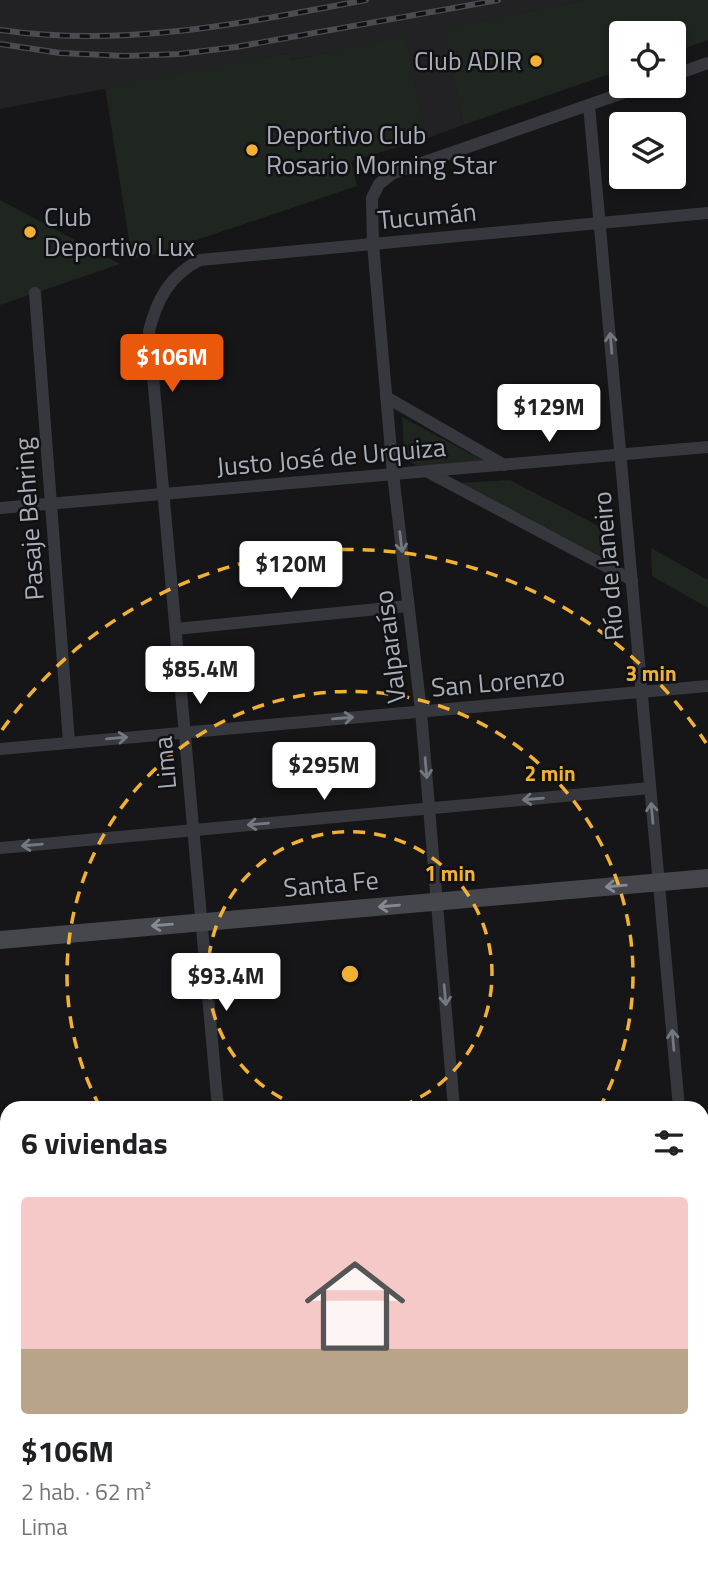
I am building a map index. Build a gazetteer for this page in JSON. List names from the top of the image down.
{
  "streets": {
    "main road": ["Santa Fe"],
    "street": [
      "Tucumán",
      "Justo José de Urquiza",
      "Pasaje Behring",
      "Río de Janeiro",
      "Valparaíso",
      "San Lorenzo",
      "Lima"
    ]
  },
  "crossings": [
    ["Tucumán", "Río de Janeiro"],
    ["Tucumán", "Valparaíso"],
    ["Tucumán", "Lima"],
    ["Justo José de Urquiza", "Pasaje Behring"],
    ["Justo José de Urquiza", "Río de Janeiro"],
    ["Justo José de Urquiza", "Valparaíso"],
    ["Justo José de Urquiza", "Lima"],
    ["Pasaje Behring", "San Lorenzo"],
    ["Río de Janeiro", "Valparaíso"],
    ["Río de Janeiro", "San Lorenzo"],
    ["Río de Janeiro", "Santa Fe"],
    ["Valparaíso", "San Lorenzo"],
    ["Valparaíso", "Santa Fe"],
    ["San Lorenzo", "Lima"],
    ["Lima", "Santa Fe"]
  ],
  "one_way": ["Río de Janeiro", "Valparaíso", "Santa Fe"],
  "places": ["Club ADIR", "Deportivo Club Rosario Morning Star", "Club Deportivo Lux"],
  "page": {
    "price": [
      "$106M",
      "$129M",
      "$120M",
      "$85.4M",
      "$295M",
      "$93.4M"
    ],
    "heading": "6 viviendas",
    "list": [
      {
        "name": "$106M",
        "note": "2 hab. · 62 m² · Lima"
      }
    ]
  },
  "rings": ["3 min", "2 min", "1 min"]
}
